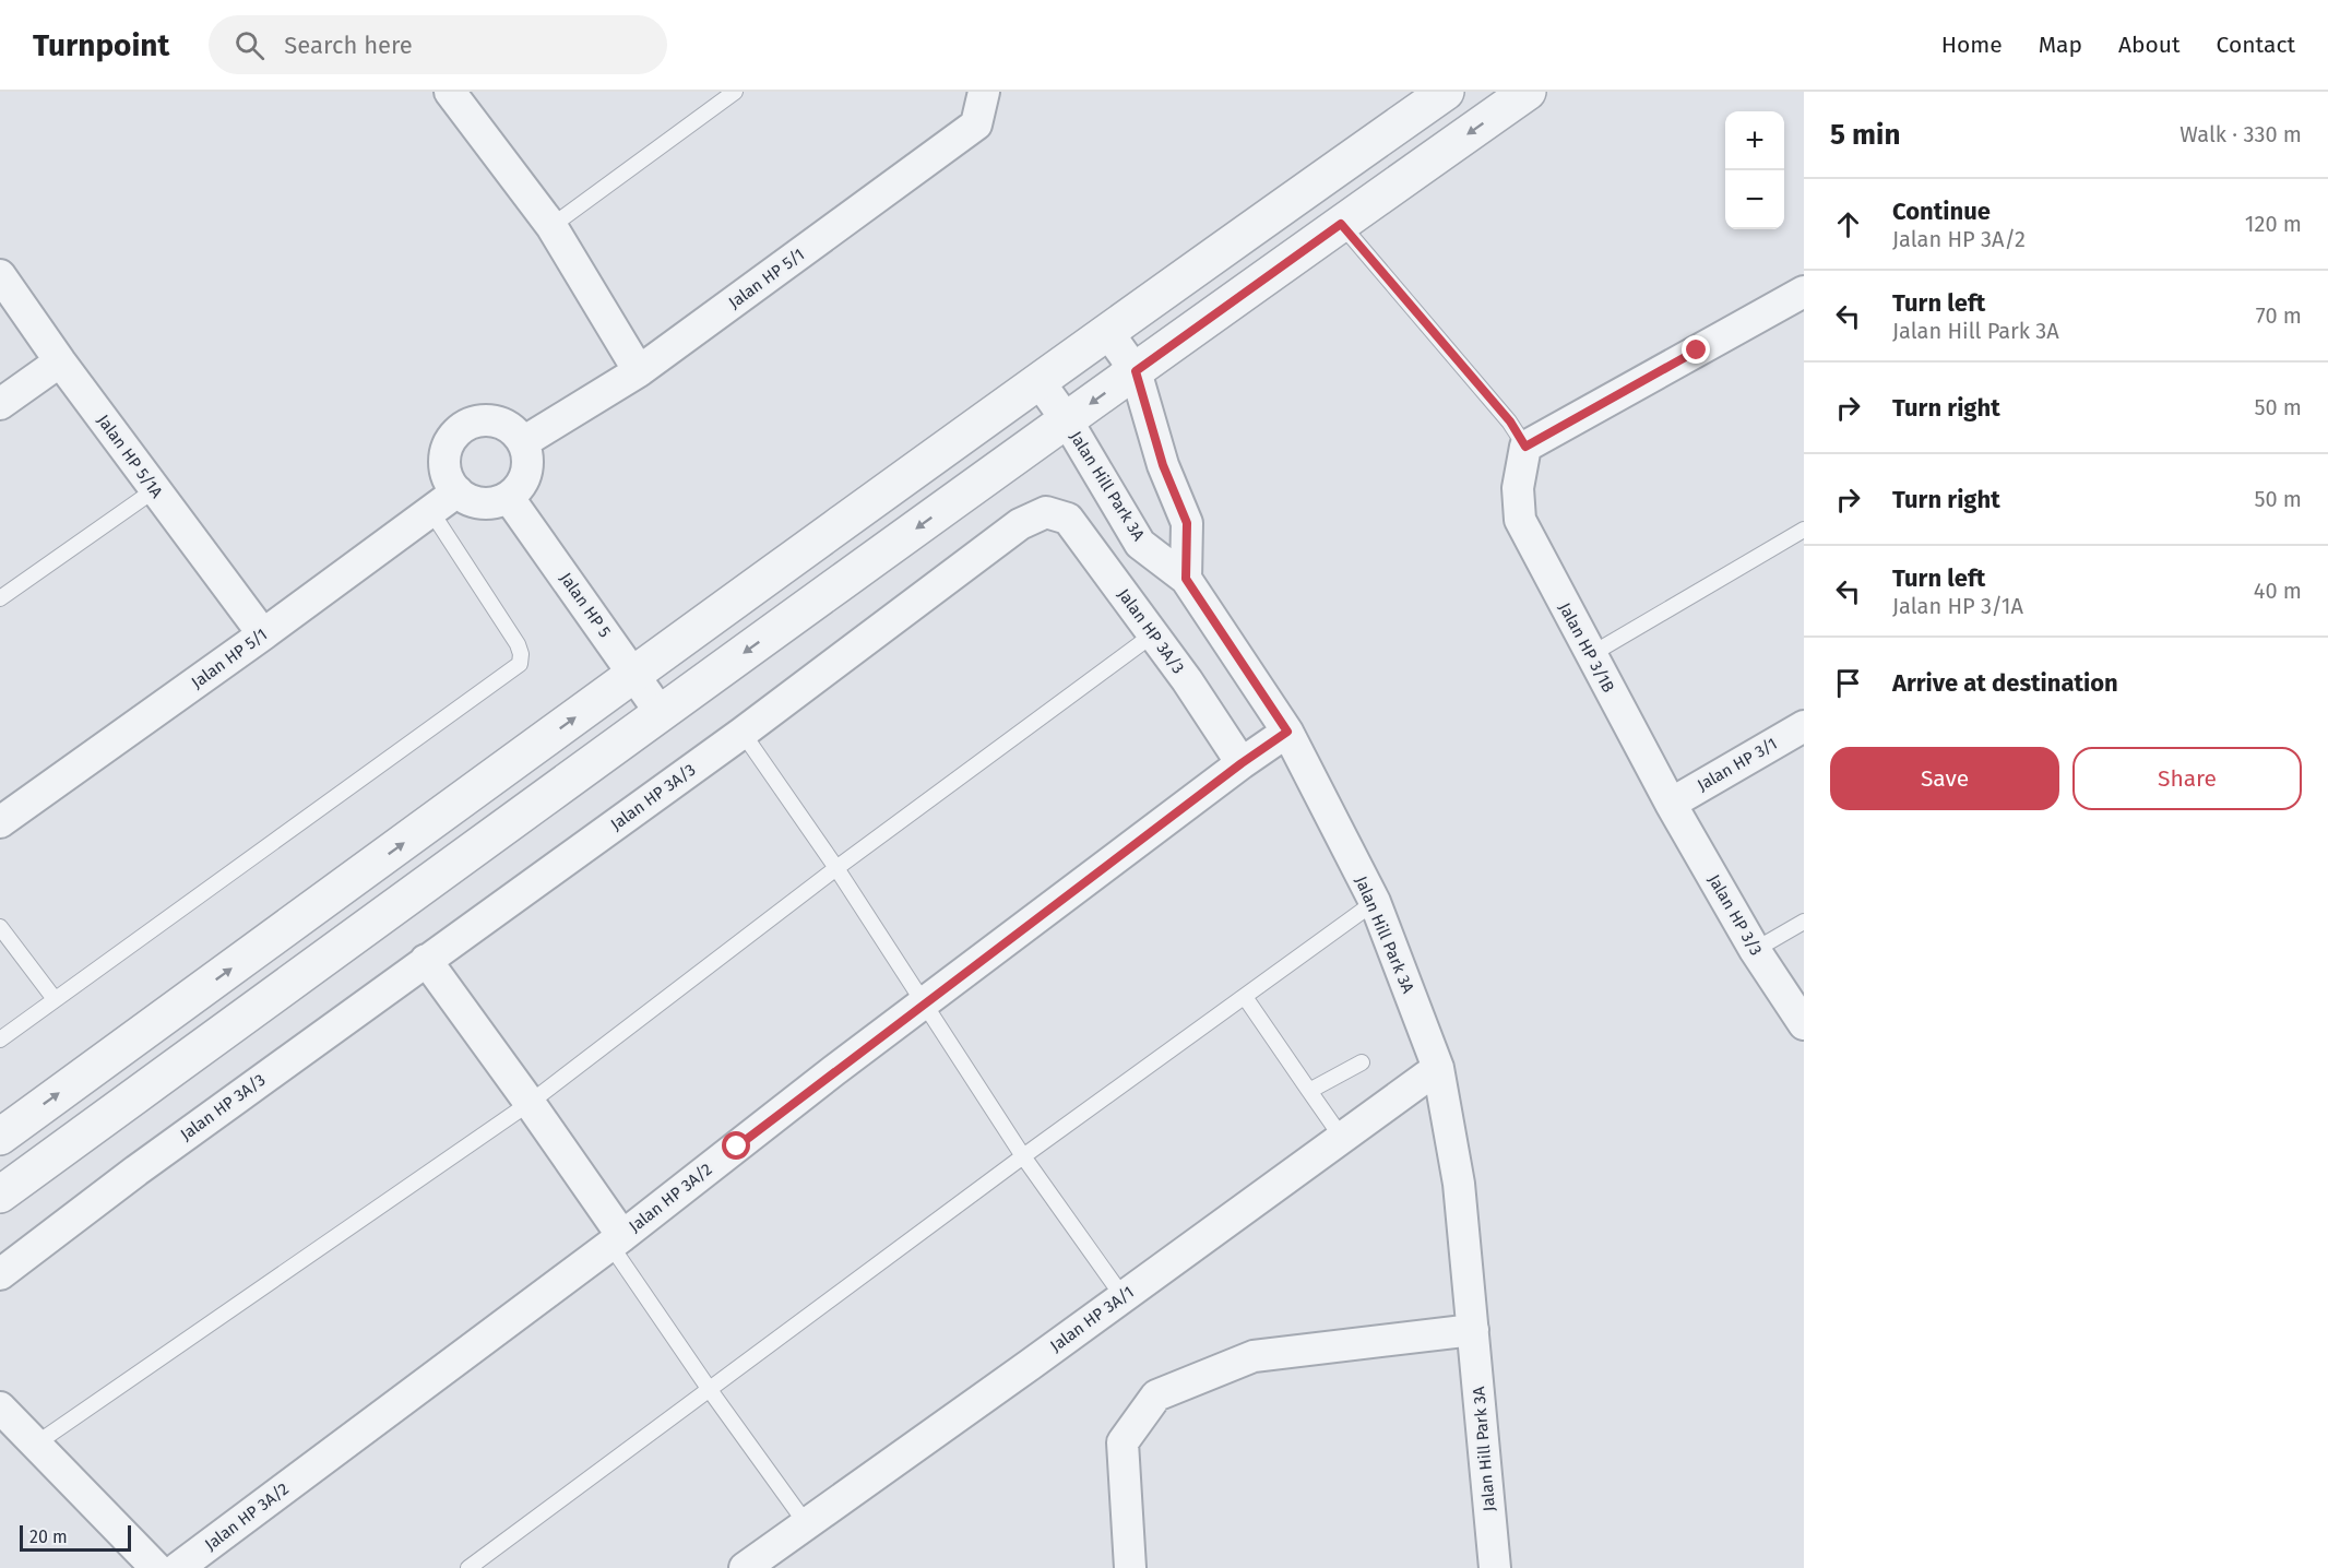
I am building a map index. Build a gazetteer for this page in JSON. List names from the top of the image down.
{
  "streets": {
    "street": [
      "Jalan HP 5/1",
      "Jalan HP 5/1A",
      "Jalan Hill Park 3A",
      "Jalan HP 5",
      "Jalan HP 3A/3",
      "Jalan HP 3/1B",
      "Jalan HP 3/1",
      "Jalan HP 3/3",
      "Jalan HP 3A/2",
      "Jalan HP 3A/1"
    ]
  },
  "crossings": [
    ["Jalan HP 5/1", "Jalan HP 5/1A"],
    ["Jalan HP 5/1", "Jalan HP 5"],
    ["Jalan Hill Park 3A", "Jalan HP 3A/2"],
    ["Jalan Hill Park 3A", "Jalan HP 3A/1"],
    ["Jalan HP 3A/3", "Jalan HP 3A/2"],
    ["Jalan HP 3/1B", "Jalan HP 3/1"],
    ["Jalan HP 3/1B", "Jalan HP 3/3"],
    ["Jalan HP 3/1", "Jalan HP 3/3"]
  ],
  "scale_bar": "20 m",
  "page": {
    "header": "Turnpoint",
    "search": "Search here",
    "nav": [
      "Home",
      "Map",
      "About",
      "Contact"
    ],
    "heading": ["5 min", "Walk · 330 m"],
    "map_buttons": ["+", "−"],
    "list": [
      ["Continue", "Jalan HP 3A/2", "120 m"],
      ["Turn left", "Jalan Hill Park 3A", "70 m"],
      ["Turn right", "50 m"],
      ["Turn right", "50 m"],
      ["Turn left", "Jalan HP 3/1A", "40 m"],
      "Arrive at destination"
    ],
    "buttons": ["Save", "Share"],
    "scale": "20 m"
  }
}
